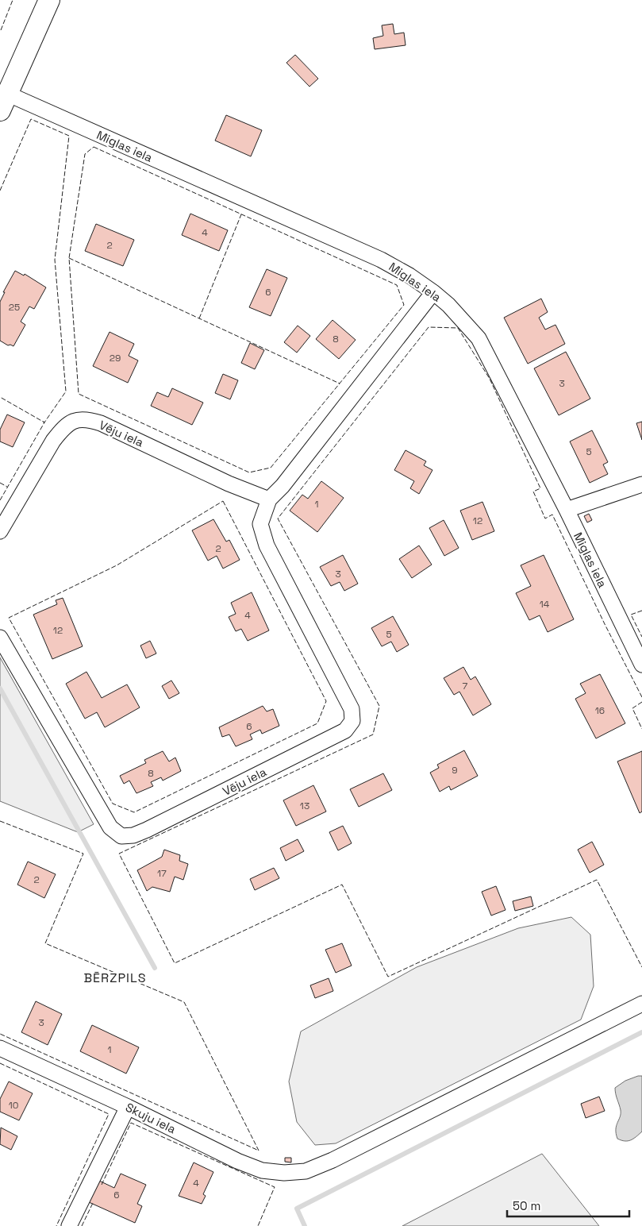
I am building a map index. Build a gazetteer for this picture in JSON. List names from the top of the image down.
{
  "streets": {
    "street": ["Miglas iela", "Vēju iela", "Skuju iela"]
  },
  "crossings": [
    ["Miglas iela", "Vēju iela"]
  ],
  "districts": ["BĒRZPILS"],
  "house_numbers": [
    "4",
    "2",
    "6",
    "25",
    "8",
    "29",
    "3",
    "5",
    "1",
    "12",
    "2",
    "3",
    "14",
    "4",
    "12",
    "5",
    "7",
    "16",
    "6",
    "9",
    "8",
    "13",
    "17",
    "2",
    "3",
    "1",
    "10",
    "4",
    "6"
  ],
  "scale_bar": "50 m"
}
